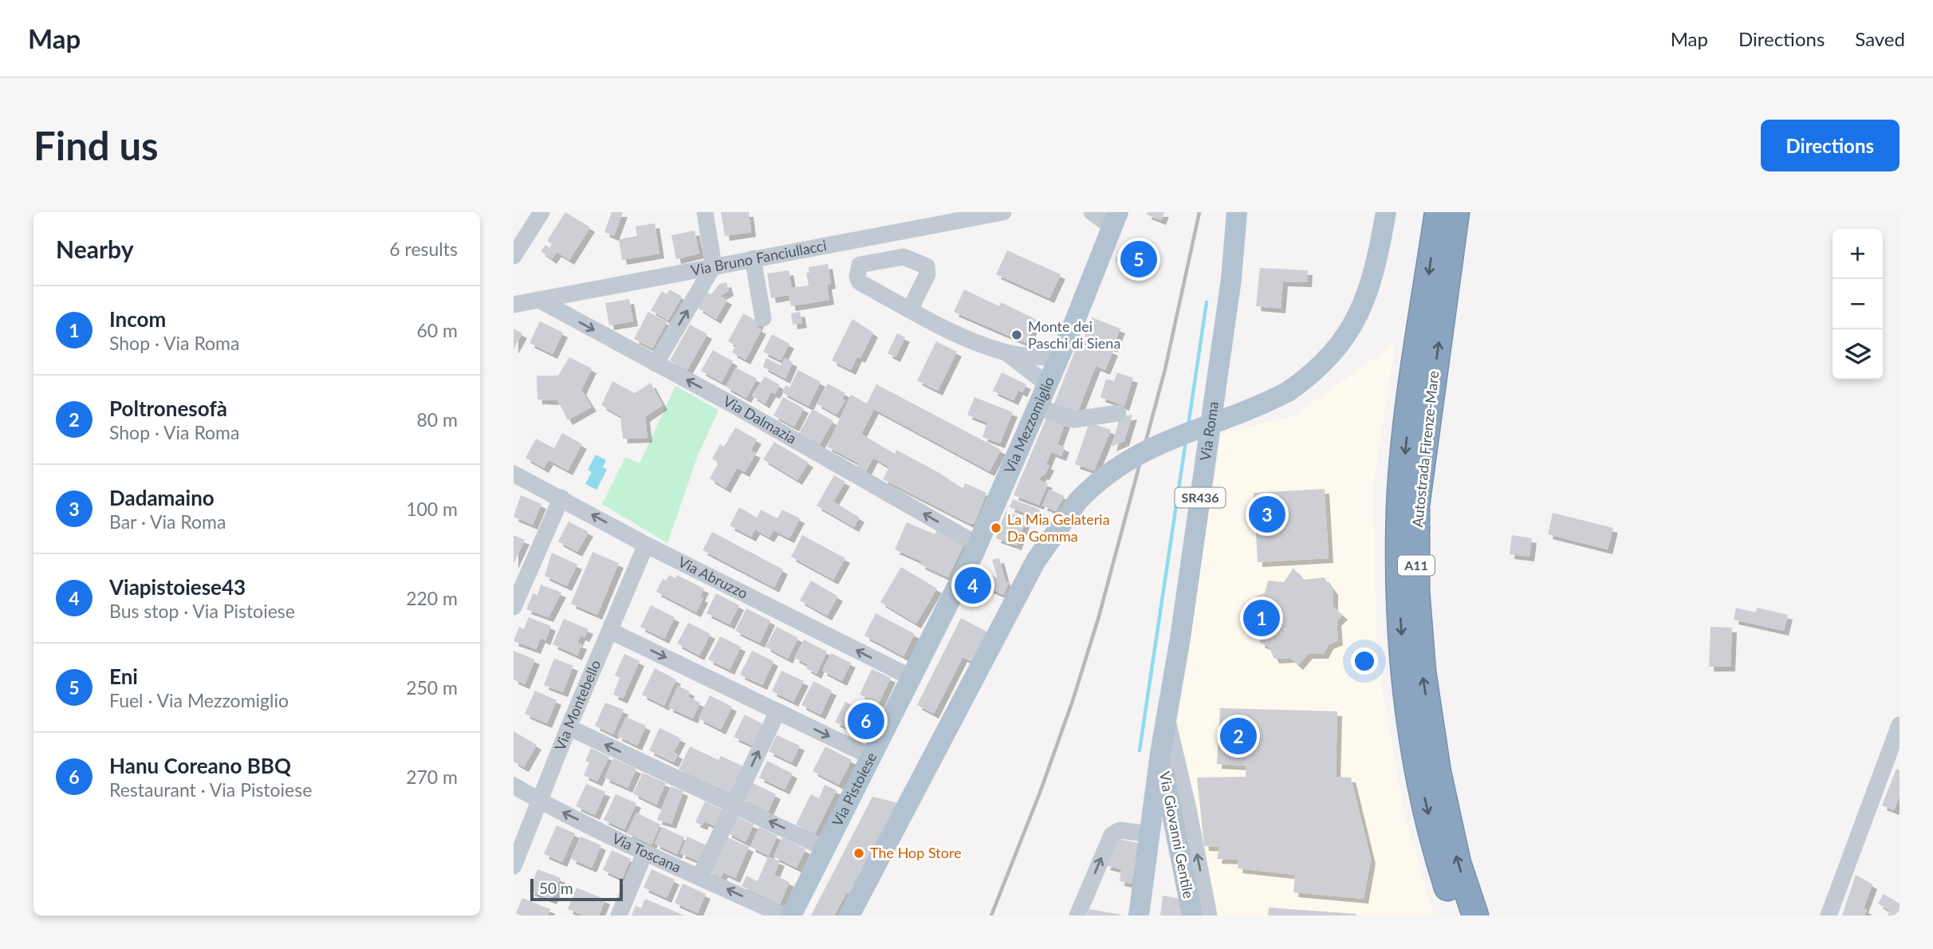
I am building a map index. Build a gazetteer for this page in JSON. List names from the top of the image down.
{
  "streets": {
    "highway": ["Autostrada Firenze-Mare", "A11"],
    "main road": [
      "Via Mezzomiglio",
      "Via Roma",
      "SR436",
      "Via Pistoiese",
      "Via Giovanni Gentile"
    ],
    "street": [
      "Via Bruno Fanciullacci",
      "Via Dalmazia",
      "Via Abruzzo",
      "Via Montebello",
      "Via Toscana"
    ]
  },
  "crossings": [
    ["Via Bruno Fanciullacci", "Via Dalmazia"],
    ["Via Dalmazia", "Via Mezzomiglio"],
    ["Via Dalmazia", "Via Pistoiese"],
    ["Via Mezzomiglio", "Via Pistoiese"],
    ["Via Roma", "Via Giovanni Gentile"],
    ["Via Abruzzo", "Via Montebello"],
    ["Via Abruzzo", "Via Pistoiese"],
    ["Via Montebello", "Via Toscana"]
  ],
  "places": ["Monte dei Paschi di Siena", "La Mia Gelateria Da Gomma", "The Hop Store"],
  "scale_bar": "50 m",
  "page": {
    "header": "Map",
    "nav": ["Map", "Directions", "Saved"],
    "buttons": "Directions",
    "title": "Find us",
    "heading": ["Nearby", "6 results"],
    "map_buttons": ["+", "−"],
    "pins": [
      "5",
      "3",
      "4",
      "1",
      "6",
      "2"
    ],
    "list": [
      {
        "mark": "1",
        "name": "Incom",
        "note": "Shop · Via Roma",
        "value": "60 m"
      },
      {
        "mark": "2",
        "name": "Poltronesofà",
        "note": "Shop · Via Roma",
        "value": "80 m"
      },
      {
        "mark": "3",
        "name": "Dadamaino",
        "note": "Bar · Via Roma",
        "value": "100 m"
      },
      {
        "mark": "4",
        "name": "Viapistoiese43",
        "note": "Bus stop · Via Pistoiese",
        "value": "220 m"
      },
      {
        "mark": "5",
        "name": "Eni",
        "note": "Fuel · Via Mezzomiglio",
        "value": "250 m"
      },
      {
        "mark": "6",
        "name": "Hanu Coreano BBQ",
        "note": "Restaurant · Via Pistoiese",
        "value": "270 m"
      }
    ],
    "scale": "50 m"
  }
}
